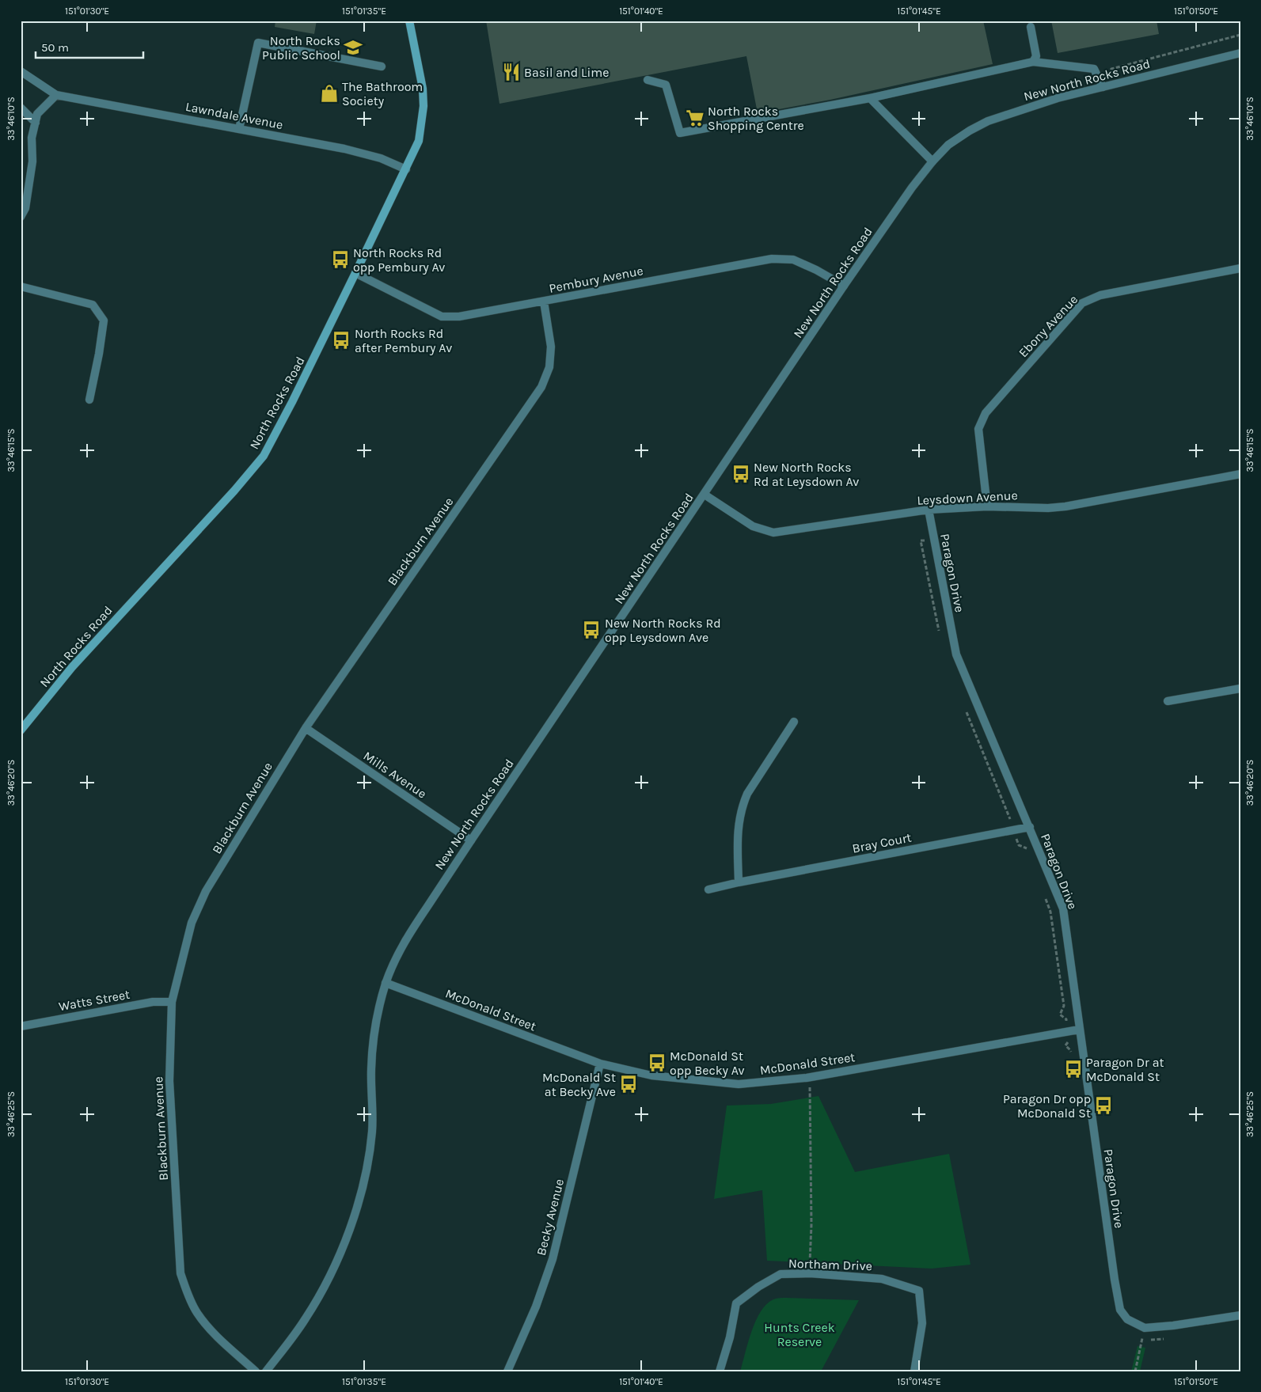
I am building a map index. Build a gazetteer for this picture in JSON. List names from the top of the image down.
{
  "streets": {
    "main road": ["North Rocks Road"],
    "street": [
      "New North Rocks Road",
      "Lawndale Avenue",
      "Pembury Avenue",
      "Ebony Avenue",
      "Leysdown Avenue",
      "Blackburn Avenue",
      "Paragon Drive",
      "Mills Avenue",
      "Bray Court",
      "Watts Street",
      "McDonald Street",
      "Becky Avenue",
      "Northam Drive"
    ]
  },
  "crossings": [
    ["New North Rocks Road", "Pembury Avenue"],
    ["New North Rocks Road", "Leysdown Avenue"],
    ["New North Rocks Road", "Mills Avenue"],
    ["New North Rocks Road", "McDonald Street"],
    ["Lawndale Avenue", "North Rocks Road"],
    ["Pembury Avenue", "North Rocks Road"],
    ["Pembury Avenue", "Blackburn Avenue"],
    ["Ebony Avenue", "Leysdown Avenue"],
    ["Leysdown Avenue", "Paragon Drive"],
    ["Blackburn Avenue", "Mills Avenue"],
    ["Blackburn Avenue", "Watts Street"],
    ["Paragon Drive", "Bray Court"],
    ["Paragon Drive", "McDonald Street"],
    ["McDonald Street", "Becky Avenue"]
  ],
  "parks": ["Hunts Creek Reserve"],
  "places": {
    "school or university": ["North Rocks Public School"],
    "restaurant": ["Basil and Lime"],
    "shop": ["The Bathroom Society"],
    "supermarket": ["North Rocks Shopping Centre"],
    "bus stop": [
      "North Rocks Rd opp Pembury Av",
      "North Rocks Rd after Pembury Av",
      "New North Rocks Rd at Leysdown Av",
      "New North Rocks Rd opp Leysdown Ave",
      "McDonald St opp Becky Av",
      "Paragon Dr at McDonald St",
      "McDonald St at Becky Ave",
      "Paragon Dr opp McDonald St"
    ]
  },
  "scale_bar": "50 m",
  "coordinates": [
    "151°01'30\"E",
    "151°01'35\"E",
    "151°01'40\"E",
    "151°01'45\"E",
    "151°01'50\"E",
    "33°46'10\"S",
    "33°46'15\"S",
    "33°46'20\"S",
    "33°46'25\"S"
  ]
}
